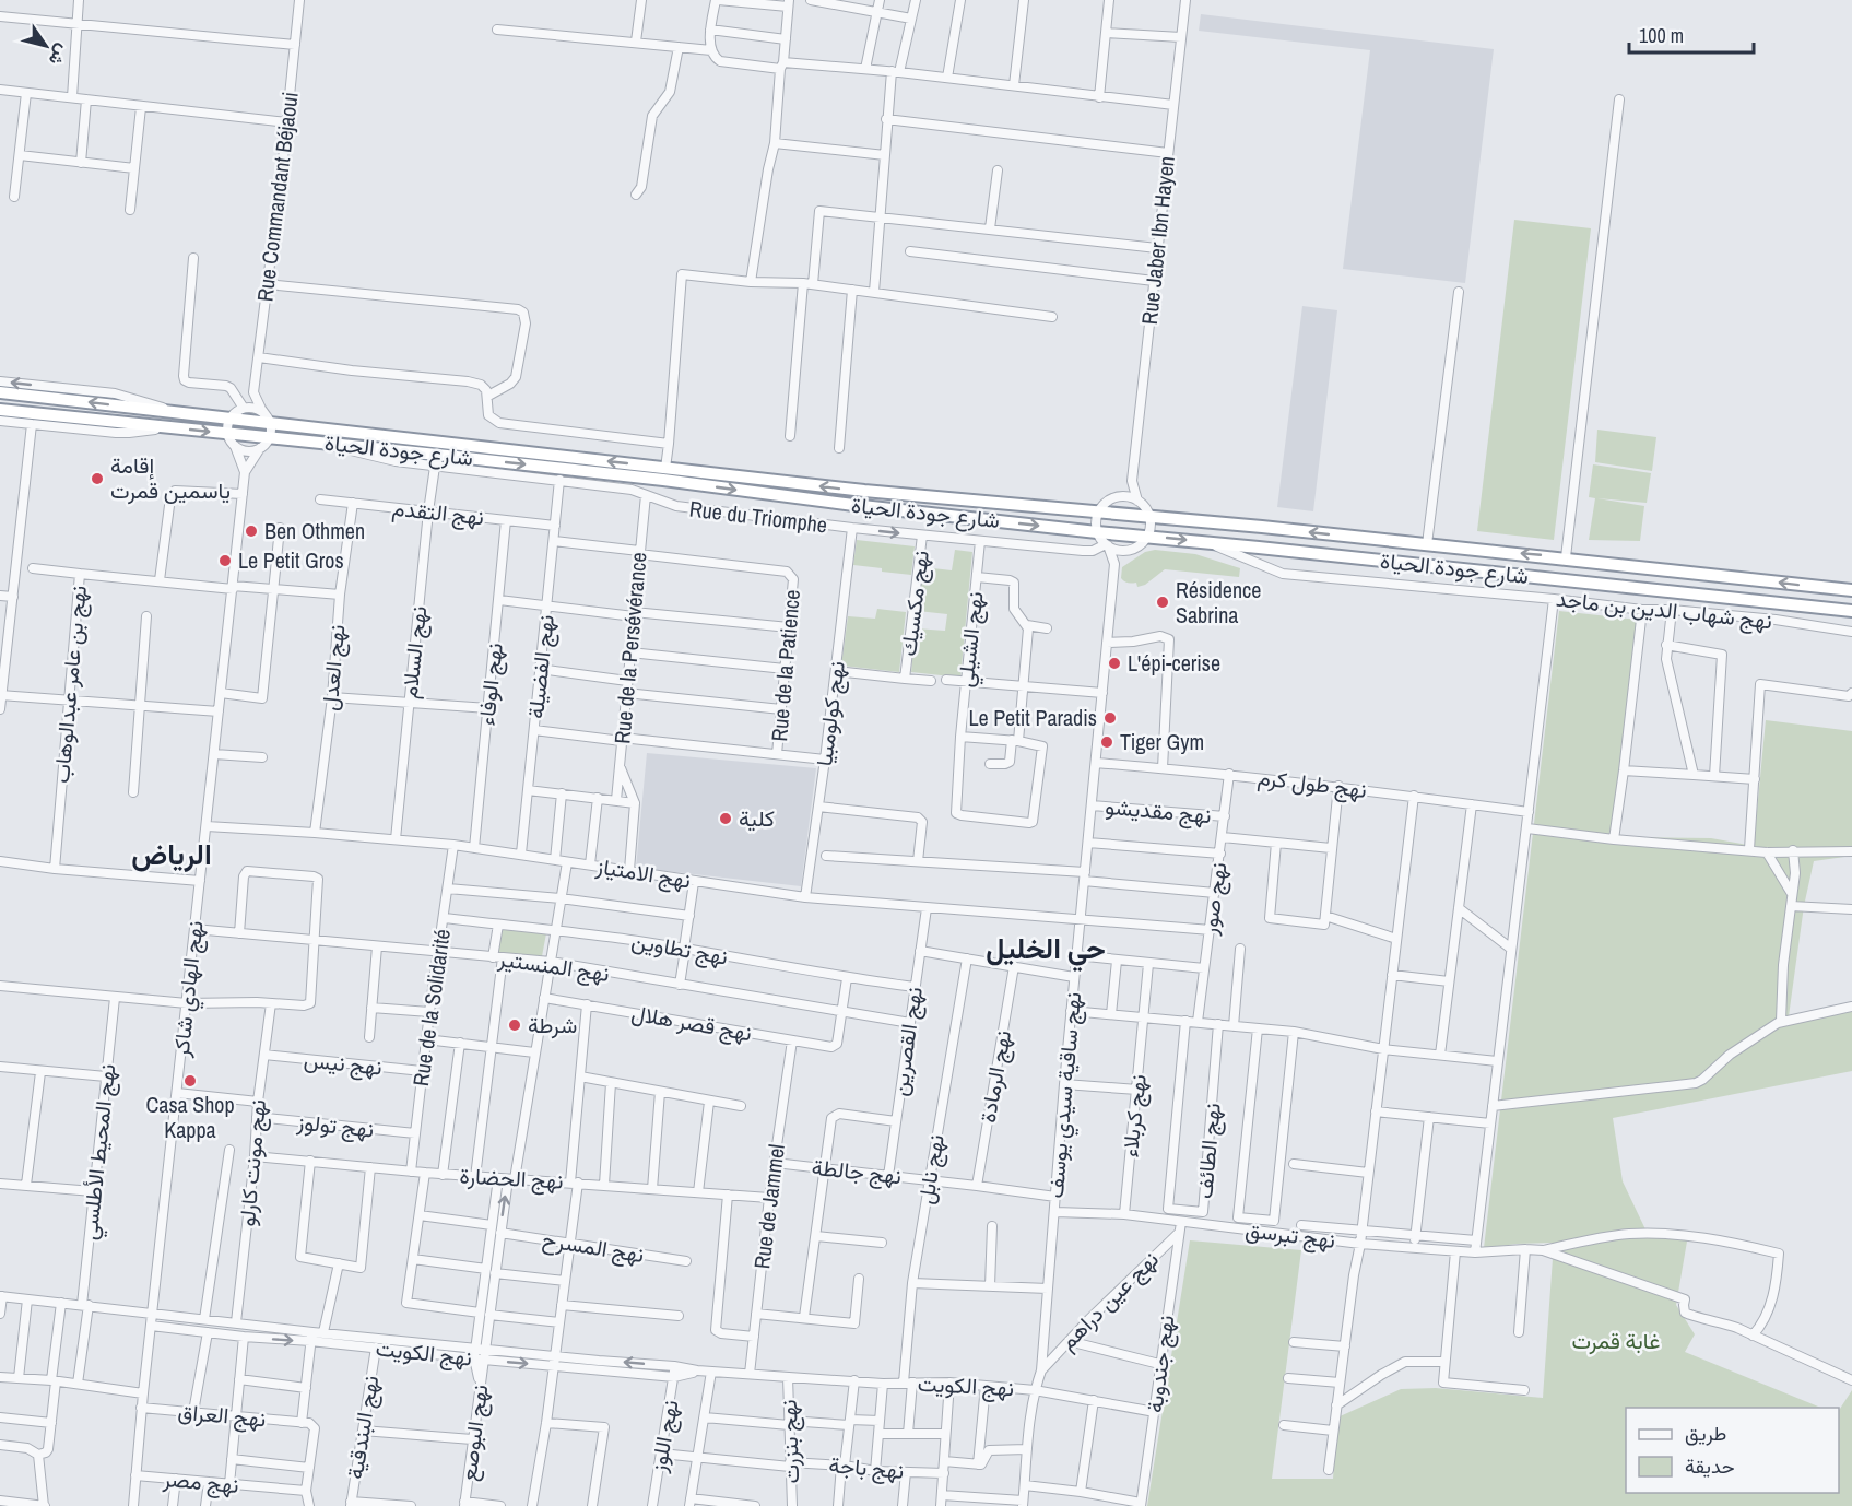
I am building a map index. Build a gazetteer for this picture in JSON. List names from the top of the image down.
{
  "streets": {
    "highway": ["شارع جودة الحياة"],
    "street": [
      "Rue Commandant Béjaoui",
      "Rue Jaber Ibn Hayen",
      "نهج التقدم",
      "Rue du Triomphe",
      "نهج مكسيك",
      "نهج شهاب الدين بن ماجد",
      "نهج الشيلي",
      "Rue de la Persévérance",
      "نهج السلام",
      "Rue de la Patience",
      "نهج الفضيلة",
      "نهج العدل",
      "نهج بن عامر عبدالوهاب",
      "نهج الوفاء",
      "نهج كولومبيا",
      "نهج طول كرم",
      "نهج مقديشو",
      "نهج الامتياز",
      "نهج صور",
      "نهج تطاوين",
      "نهج المنستير",
      "نهج الهادي شاكر",
      "Rue de la Solidarité",
      "نهج قصر هلال",
      "نهج القصرين",
      "نهج نيس",
      "نهج الرمادة",
      "نهج ساقية سيدي يوسف",
      "نهج كربلاء",
      "نهج تولوز",
      "نهج الطائف",
      "نهج المحيط الأطلسي",
      "نهج مونت كارلو",
      "نهج نابل",
      "نهج جالطة",
      "نهج الحضارة",
      "Rue de Jammel",
      "نهج تبرسق",
      "نهج المسرح",
      "نهج عين دراهم",
      "نهج الكويت",
      "نهج جندوبة",
      "نهج العراق",
      "نهج البندقية",
      "نهج البوصع",
      "نهج اللوز",
      "نهج بنزرت",
      "نهج باجة",
      "نهج مصر"
    ]
  },
  "crossings": [
    ["شارع جودة الحياة", "Rue du Triomphe"],
    ["شارع جودة الحياة", "نهج شهاب الدين بن ماجد"],
    ["نهج التقدم", "نهج السلام"],
    ["نهج التقدم", "نهج الفضيلة"],
    ["نهج التقدم", "نهج العدل"],
    ["نهج التقدم", "نهج الوفاء"],
    ["Rue du Triomphe", "نهج مكسيك"],
    ["Rue du Triomphe", "نهج الشيلي"],
    ["Rue du Triomphe", "Rue de la Persévérance"],
    ["Rue du Triomphe", "نهج السلام"],
    ["Rue du Triomphe", "نهج الفضيلة"],
    ["Rue du Triomphe", "نهج كولومبيا"],
    ["نهج مكسيك", "نهج كولومبيا"],
    ["Rue de la Persévérance", "Rue de la Patience"],
    ["نهج السلام", "نهج الامتياز"],
    ["Rue de la Patience", "نهج الفضيلة"],
    ["نهج الفضيلة", "نهج الامتياز"],
    ["نهج العدل", "نهج بن عامر عبدالوهاب"],
    ["نهج العدل", "نهج الامتياز"],
    ["نهج بن عامر عبدالوهاب", "نهج الهادي شاكر"],
    ["نهج الوفاء", "نهج الامتياز"],
    ["نهج كولومبيا", "نهج الامتياز"],
    ["نهج طول كرم", "نهج صور"],
    ["نهج طول كرم", "نهج ساقية سيدي يوسف"],
    ["نهج مقديشو", "نهج صور"],
    ["نهج مقديشو", "نهج ساقية سيدي يوسف"],
    ["نهج الامتياز", "نهج صور"],
    ["نهج الامتياز", "نهج الهادي شاكر"],
    ["نهج الامتياز", "Rue de la Solidarité"],
    ["نهج الامتياز", "نهج القصرين"],
    ["نهج الامتياز", "نهج ساقية سيدي يوسف"],
    ["نهج تطاوين", "Rue de la Solidarité"],
    ["نهج تطاوين", "نهج القصرين"],
    ["نهج المنستير", "نهج الهادي شاكر"],
    ["نهج المنستير", "Rue de la Solidarité"],
    ["نهج المنستير", "نهج قصر هلال"],
    ["نهج المنستير", "نهج القصرين"],
    ["نهج الهادي شاكر", "نهج الكويت"],
    ["نهج الهادي شاكر", "نهج العراق"],
    ["نهج الهادي شاكر", "نهج مصر"],
    ["Rue de la Solidarité", "نهج نيس"],
    ["Rue de la Solidarité", "نهج تولوز"],
    ["Rue de la Solidarité", "نهج الحضارة"],
    ["نهج قصر هلال", "Rue de Jammel"],
    ["نهج القصرين", "نهج جالطة"],
    ["نهج نيس", "نهج مونت كارلو"],
    ["نهج الرمادة", "نهج جالطة"],
    ["نهج ساقية سيدي يوسف", "نهج جالطة"],
    ["نهج ساقية سيدي يوسف", "نهج تبرسق"],
    ["نهج ساقية سيدي يوسف", "نهج عين دراهم"],
    ["نهج ساقية سيدي يوسف", "نهج الكويت"],
    ["نهج كربلاء", "نهج تبرسق"],
    ["نهج تولوز", "نهج مونت كارلو"],
    ["نهج المحيط الأطلسي", "نهج الكويت"],
    ["نهج مونت كارلو", "نهج الحضارة"],
    ["نهج مونت كارلو", "نهج الكويت"],
    ["نهج نابل", "نهج جالطة"],
    ["نهج نابل", "نهج الكويت"],
    ["نهج جالطة", "Rue de Jammel"],
    ["نهج الحضارة", "Rue de Jammel"],
    ["Rue de Jammel", "نهج الكويت"],
    ["نهج تبرسق", "نهج جندوبة"],
    ["نهج عين دراهم", "نهج جندوبة"],
    ["نهج الكويت", "نهج جندوبة"],
    ["نهج الكويت", "نهج البندقية"],
    ["نهج الكويت", "نهج البوصع"],
    ["نهج الكويت", "نهج اللوز"],
    ["نهج الكويت", "نهج بنزرت"],
    ["نهج اللوز", "نهج باجة"],
    ["نهج بنزرت", "نهج باجة"]
  ],
  "districts": ["الرياض", "حي الخليل"],
  "parks": ["غابة قمرت"],
  "places": [
    "إقامة ياسمين قمرت",
    "Ben Othmen",
    "Le Petit Gros",
    "Résidence Sabrina",
    "L'épi-cerise",
    "Le Petit Paradis",
    "Tiger Gym",
    "كلية",
    "شرطة",
    "Casa Shop Kappa"
  ],
  "legend": ["طريق", "حديقة"],
  "scale_bar": "100 m",
  "north": "bottom right"
}
